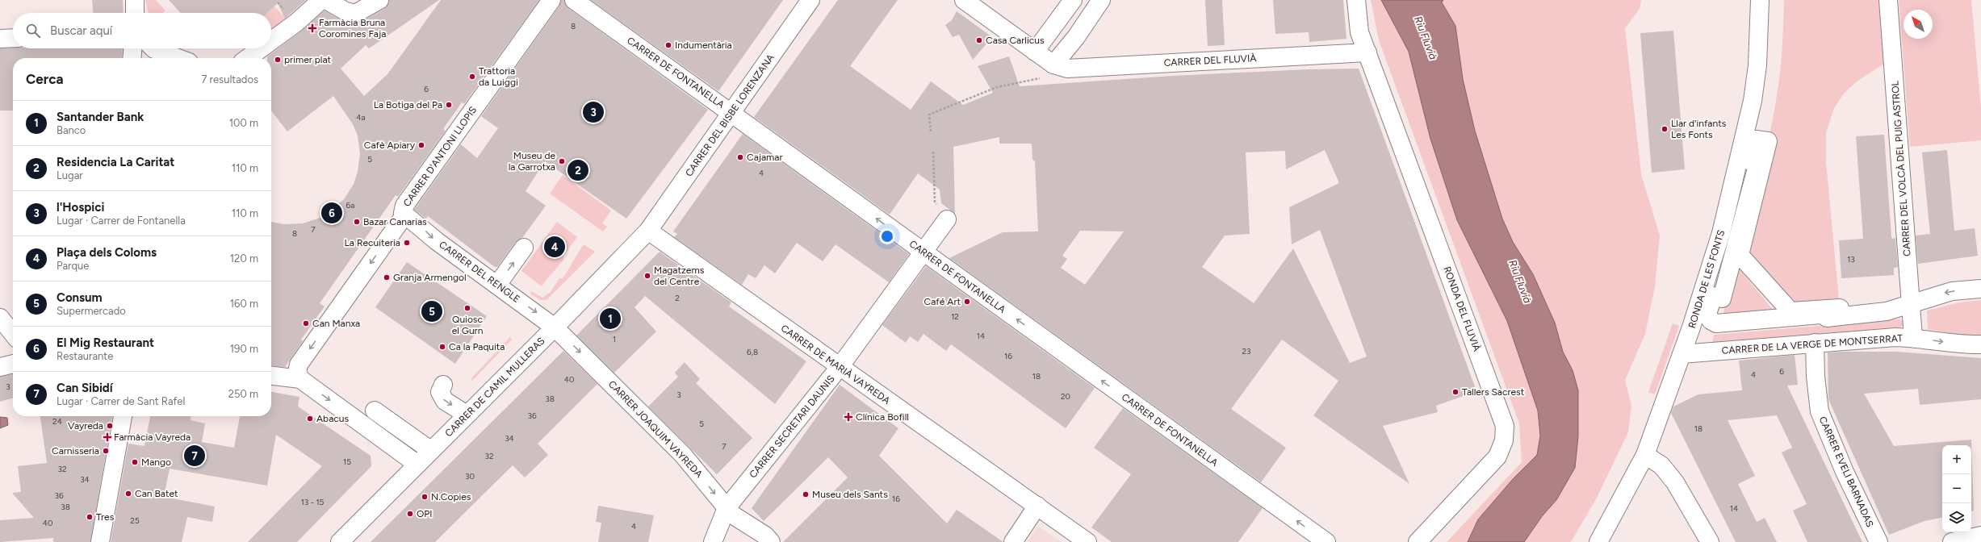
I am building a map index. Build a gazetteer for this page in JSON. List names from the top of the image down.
{
  "streets": {
    "street": [
      "CARRER DEL FLUVIÀ",
      "CARRER DE FONTANELLA",
      "CARRER DEL BISBE LORENZANA",
      "CARRER D'ANTONI LLOPIS",
      "CARRER DEL VOLCÀ DEL PUIG ASTROL",
      "CARRER DEL RENGLE",
      "RONDA DE LES FONTS",
      "RONDA DEL FLUVIÀ",
      "CARRER DE LA VERGE DE MONTSERRAT",
      "CARRER DE MARIÀ VAYREDA",
      "CARRER DE CAMIL MULLERAS",
      "CARRER SECRETARI DAUNIS",
      "CARRER JOAQUIM VAYREDA",
      "CARRER EVELI BARNADAS"
    ]
  },
  "crossings": [
    ["CARRER DEL FLUVIÀ", "RONDA DEL FLUVIÀ"],
    ["CARRER DE FONTANELLA", "CARRER DEL BISBE LORENZANA"],
    ["CARRER DE FONTANELLA", "CARRER SECRETARI DAUNIS"],
    ["CARRER DEL BISBE LORENZANA", "CARRER DE MARIÀ VAYREDA"],
    ["CARRER DEL BISBE LORENZANA", "CARRER DE CAMIL MULLERAS"],
    ["CARRER D'ANTONI LLOPIS", "CARRER DEL RENGLE"],
    ["CARRER DEL VOLCÀ DEL PUIG ASTROL", "CARRER DE LA VERGE DE MONTSERRAT"],
    ["CARRER DEL RENGLE", "CARRER DE CAMIL MULLERAS"],
    ["CARRER DEL RENGLE", "CARRER JOAQUIM VAYREDA"],
    ["RONDA DE LES FONTS", "CARRER DE LA VERGE DE MONTSERRAT"],
    ["CARRER DE LA VERGE DE MONTSERRAT", "CARRER EVELI BARNADAS"],
    ["CARRER DE MARIÀ VAYREDA", "CARRER DE CAMIL MULLERAS"],
    ["CARRER DE MARIÀ VAYREDA", "CARRER SECRETARI DAUNIS"],
    ["CARRER DE CAMIL MULLERAS", "CARRER JOAQUIM VAYREDA"],
    ["CARRER SECRETARI DAUNIS", "CARRER JOAQUIM VAYREDA"]
  ],
  "one_way": [
    "CARRER DE FONTANELLA",
    "CARRER D'ANTONI LLOPIS",
    "CARRER DEL RENGLE",
    "CARRER JOAQUIM VAYREDA"
  ],
  "water": ["Riu Fluvià"],
  "places": {
    "health": ["Farmàcia Bruna Coromines Faja", "Clínica Bofill", "Farmàcia Vayreda"],
    "other": [
      "Casa Carlicus",
      "Indumentària",
      "primer plat",
      "Trattoria da Luiggi",
      "La Botiga del Pa",
      "Llar d'infants Les Fonts",
      "Cafè Apiary",
      "Cajamar",
      "Museu de la Garrotxa",
      "Bazar Canarias",
      "La Recuiteria",
      "Magatzems del Centre",
      "Granja Armengol",
      "Café Art",
      "Quiosc el Gurn",
      "Can Manxa",
      "Ca la Paquita",
      "Tallers Sacrest",
      "Abacus",
      "Vayreda",
      "Carnisseria",
      "Mango",
      "Can Batet",
      "Museu dels Sants",
      "N.Copies",
      "OPI",
      "Tres"
    ]
  },
  "house_numbers": [
    "8",
    "6",
    "4a",
    "5",
    "4",
    "6a",
    "7",
    "8",
    "13",
    "2",
    "12",
    "14",
    "1",
    "23",
    "6,8",
    "16",
    "6",
    "4",
    "18",
    "40",
    "3",
    "3",
    "20",
    "38",
    "36",
    "24",
    "5",
    "18",
    "34",
    "7",
    "32",
    "15",
    "32",
    "30",
    "34",
    "36",
    "16",
    "13 - 15",
    "38",
    "14",
    "25",
    "40",
    "4"
  ],
  "north": "top left",
  "page": {
    "search": "Buscar aquí",
    "heading": ["Cerca", "7 resultados"],
    "pins": [
      "3",
      "2",
      "6",
      "4",
      "5",
      "1",
      "7"
    ],
    "list": [
      {
        "mark": "1",
        "name": "Santander Bank",
        "note": "Banco",
        "value": "100 m"
      },
      {
        "mark": "2",
        "name": "Residencia La Caritat",
        "note": "Lugar",
        "value": "110 m"
      },
      {
        "mark": "3",
        "name": "l'Hospici",
        "note": "Lugar · Carrer de Fontanella",
        "value": "110 m"
      },
      {
        "mark": "4",
        "name": "Plaça dels Coloms",
        "note": "Parque",
        "value": "120 m"
      },
      {
        "mark": "5",
        "name": "Consum",
        "note": "Supermercado",
        "value": "160 m"
      },
      {
        "mark": "6",
        "name": "El Mig Restaurant",
        "note": "Restaurante",
        "value": "190 m"
      },
      {
        "mark": "7",
        "name": "Can Sibidí",
        "note": "Lugar · Carrer de Sant Rafel",
        "value": "250 m"
      }
    ],
    "map_buttons": ["+", "−"]
  }
}
